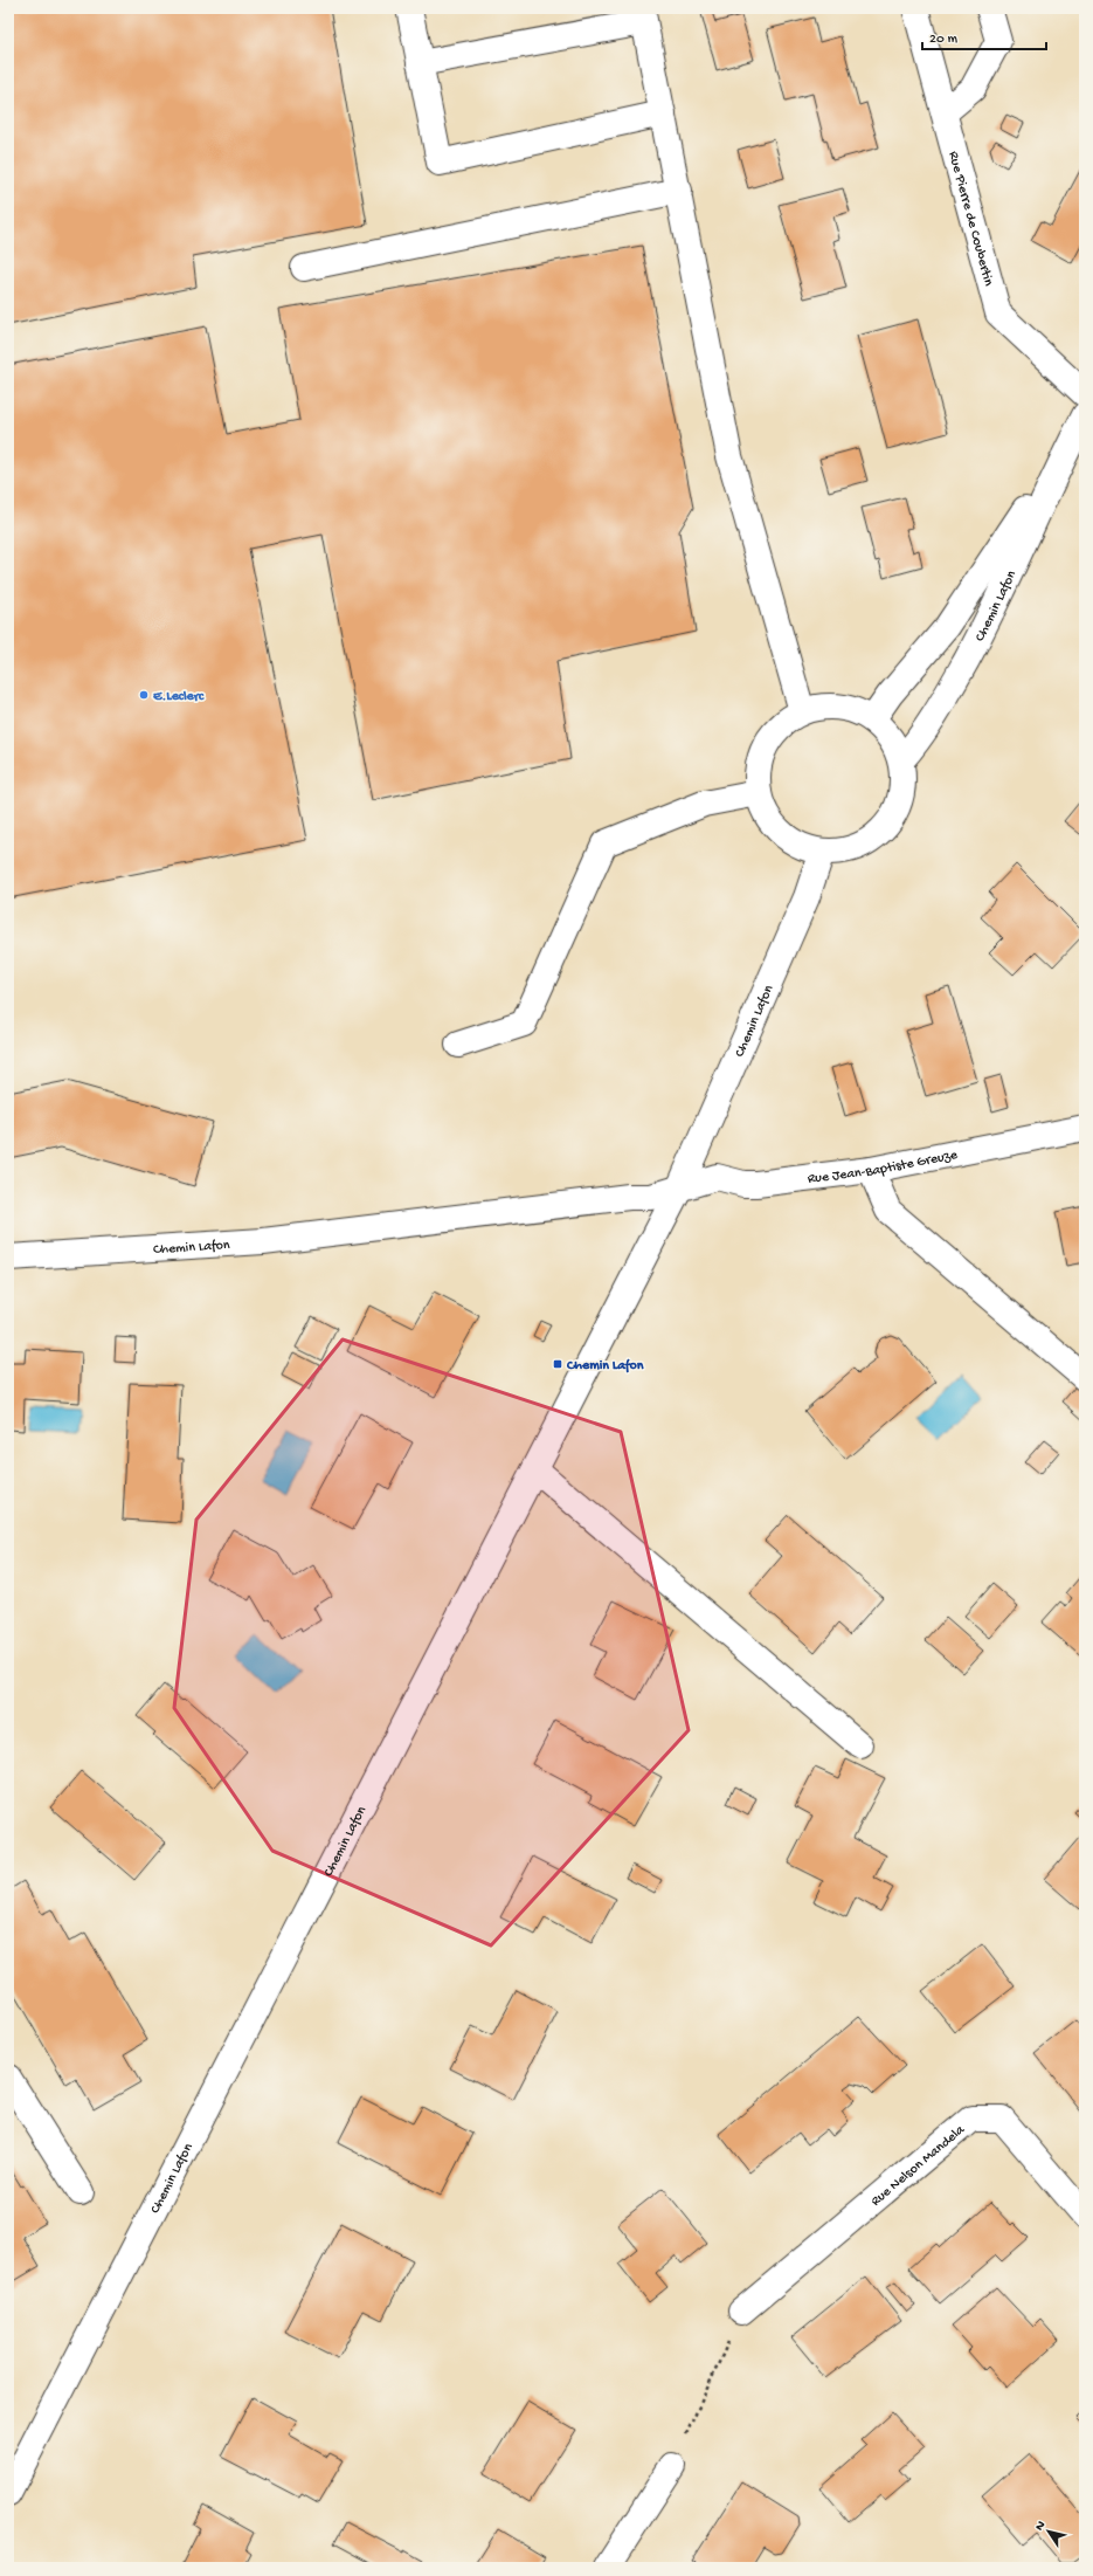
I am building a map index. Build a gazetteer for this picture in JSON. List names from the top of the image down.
{
  "streets": {
    "street": [
      "Rue Pierre de Coubertin",
      "Chemin Lafon",
      "Rue Jean-Baptiste Greuze",
      "Rue Nelson Mandela"
    ]
  },
  "crossings": [
    ["Chemin Lafon", "Rue Jean-Baptiste Greuze"]
  ],
  "places": {
    "other": ["E.Leclerc"],
    "transit": ["Chemin Lafon"]
  },
  "scale_bar": "20 m",
  "north": "top left"
}
